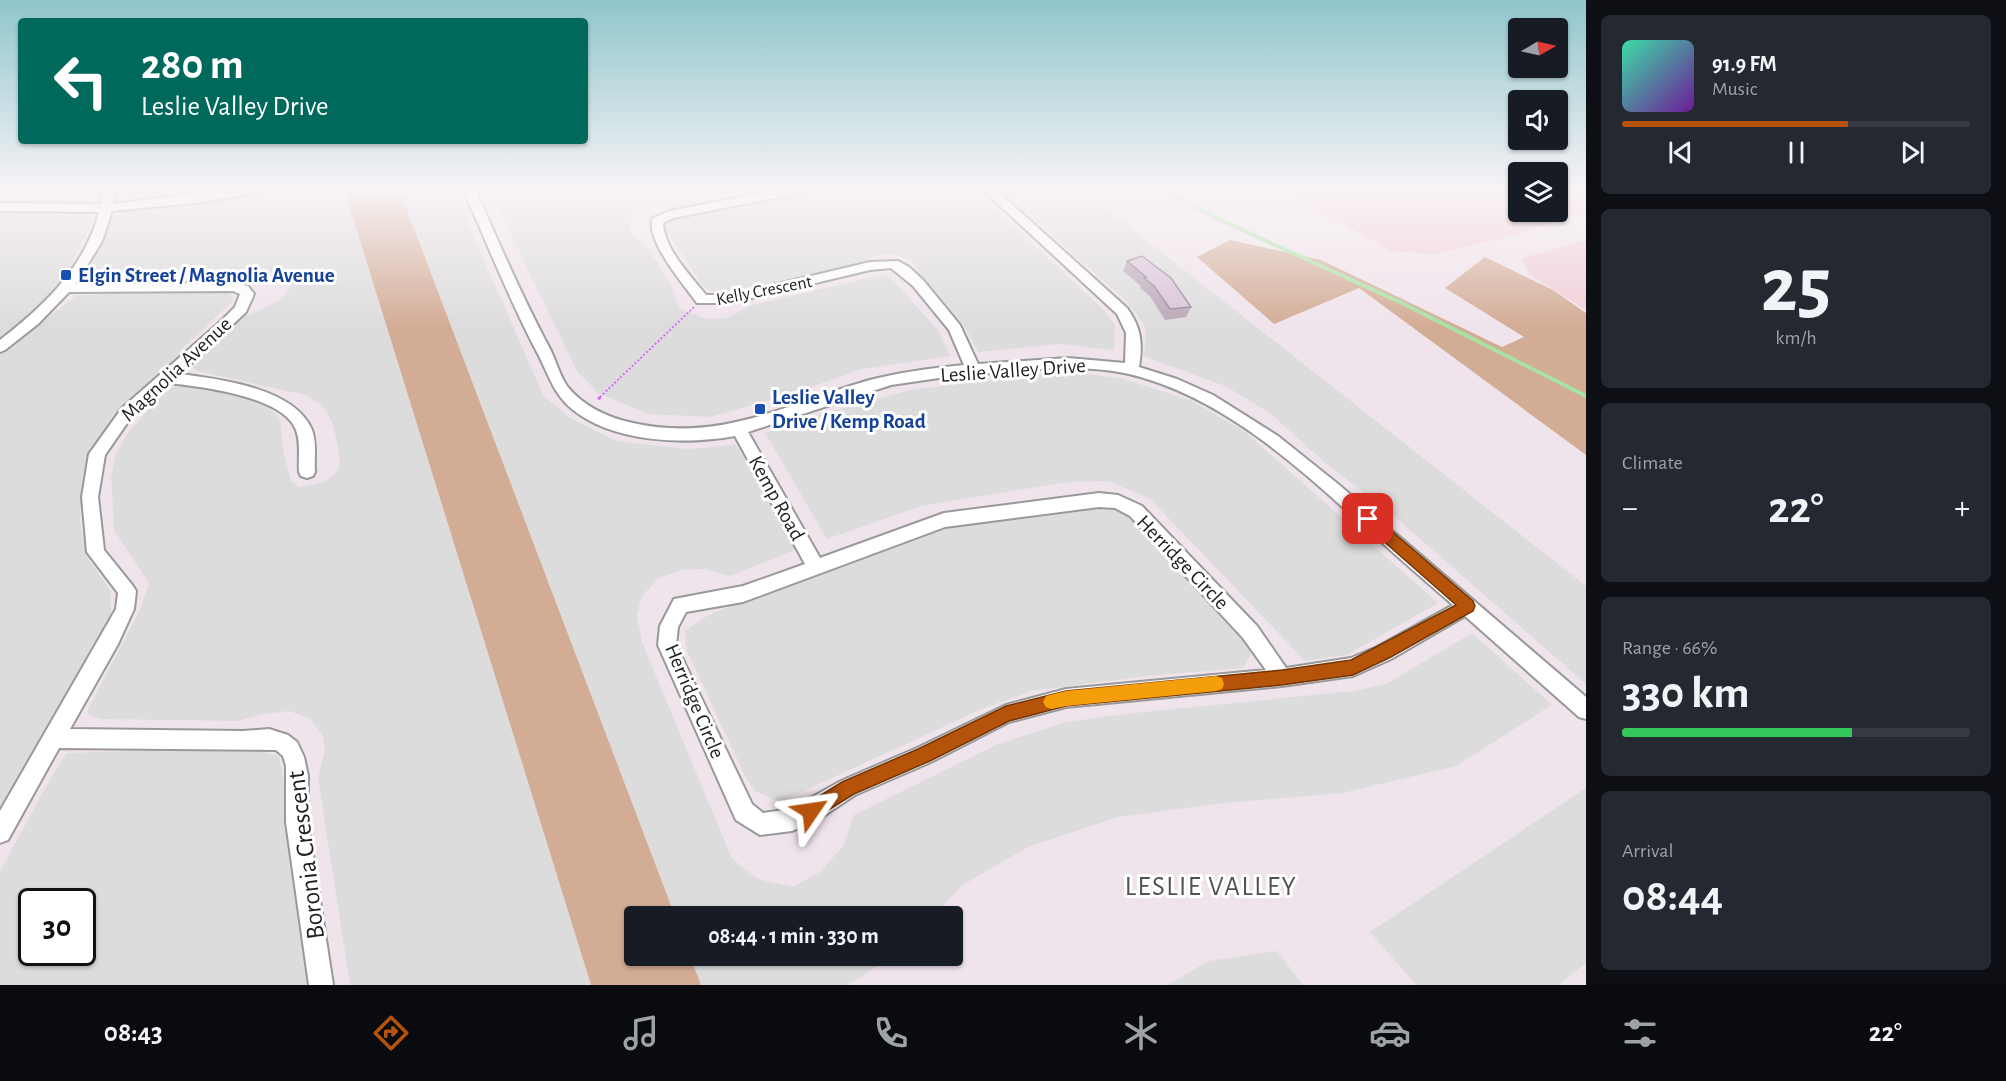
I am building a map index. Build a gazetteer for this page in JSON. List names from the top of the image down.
{
  "streets": {
    "street": [
      "Kelly Crescent",
      "Magnolia Avenue",
      "Leslie Valley Drive",
      "Kemp Road",
      "Herridge Circle",
      "Boronia Crescent"
    ]
  },
  "crossings": [
    ["Kelly Crescent", "Leslie Valley Drive"],
    ["Magnolia Avenue", "Boronia Crescent"],
    ["Leslie Valley Drive", "Kemp Road"],
    ["Leslie Valley Drive", "Herridge Circle"],
    ["Kemp Road", "Herridge Circle"]
  ],
  "districts": ["LESLIE VALLEY"],
  "places": {
    "transit": ["Elgin Street / Magnolia Avenue", "Leslie Valley Drive / Kemp Road"]
  },
  "north": "right",
  "page": {
    "turn": ["280 m", "Leslie Valley Drive"],
    "song": ["91.9 FM", "Music"],
    "tile": [
      ["25", "km/h"],
      "Climate",
      ["Range · 66%", "330 km"],
      ["Arrival", "08:44"]
    ],
    "heat": ["−", "22°", "+"],
    "limit": "30",
    "trip": "08:44 · 1 min · 330 m",
    "tabs": ["08:43", "22°"]
  }
}
